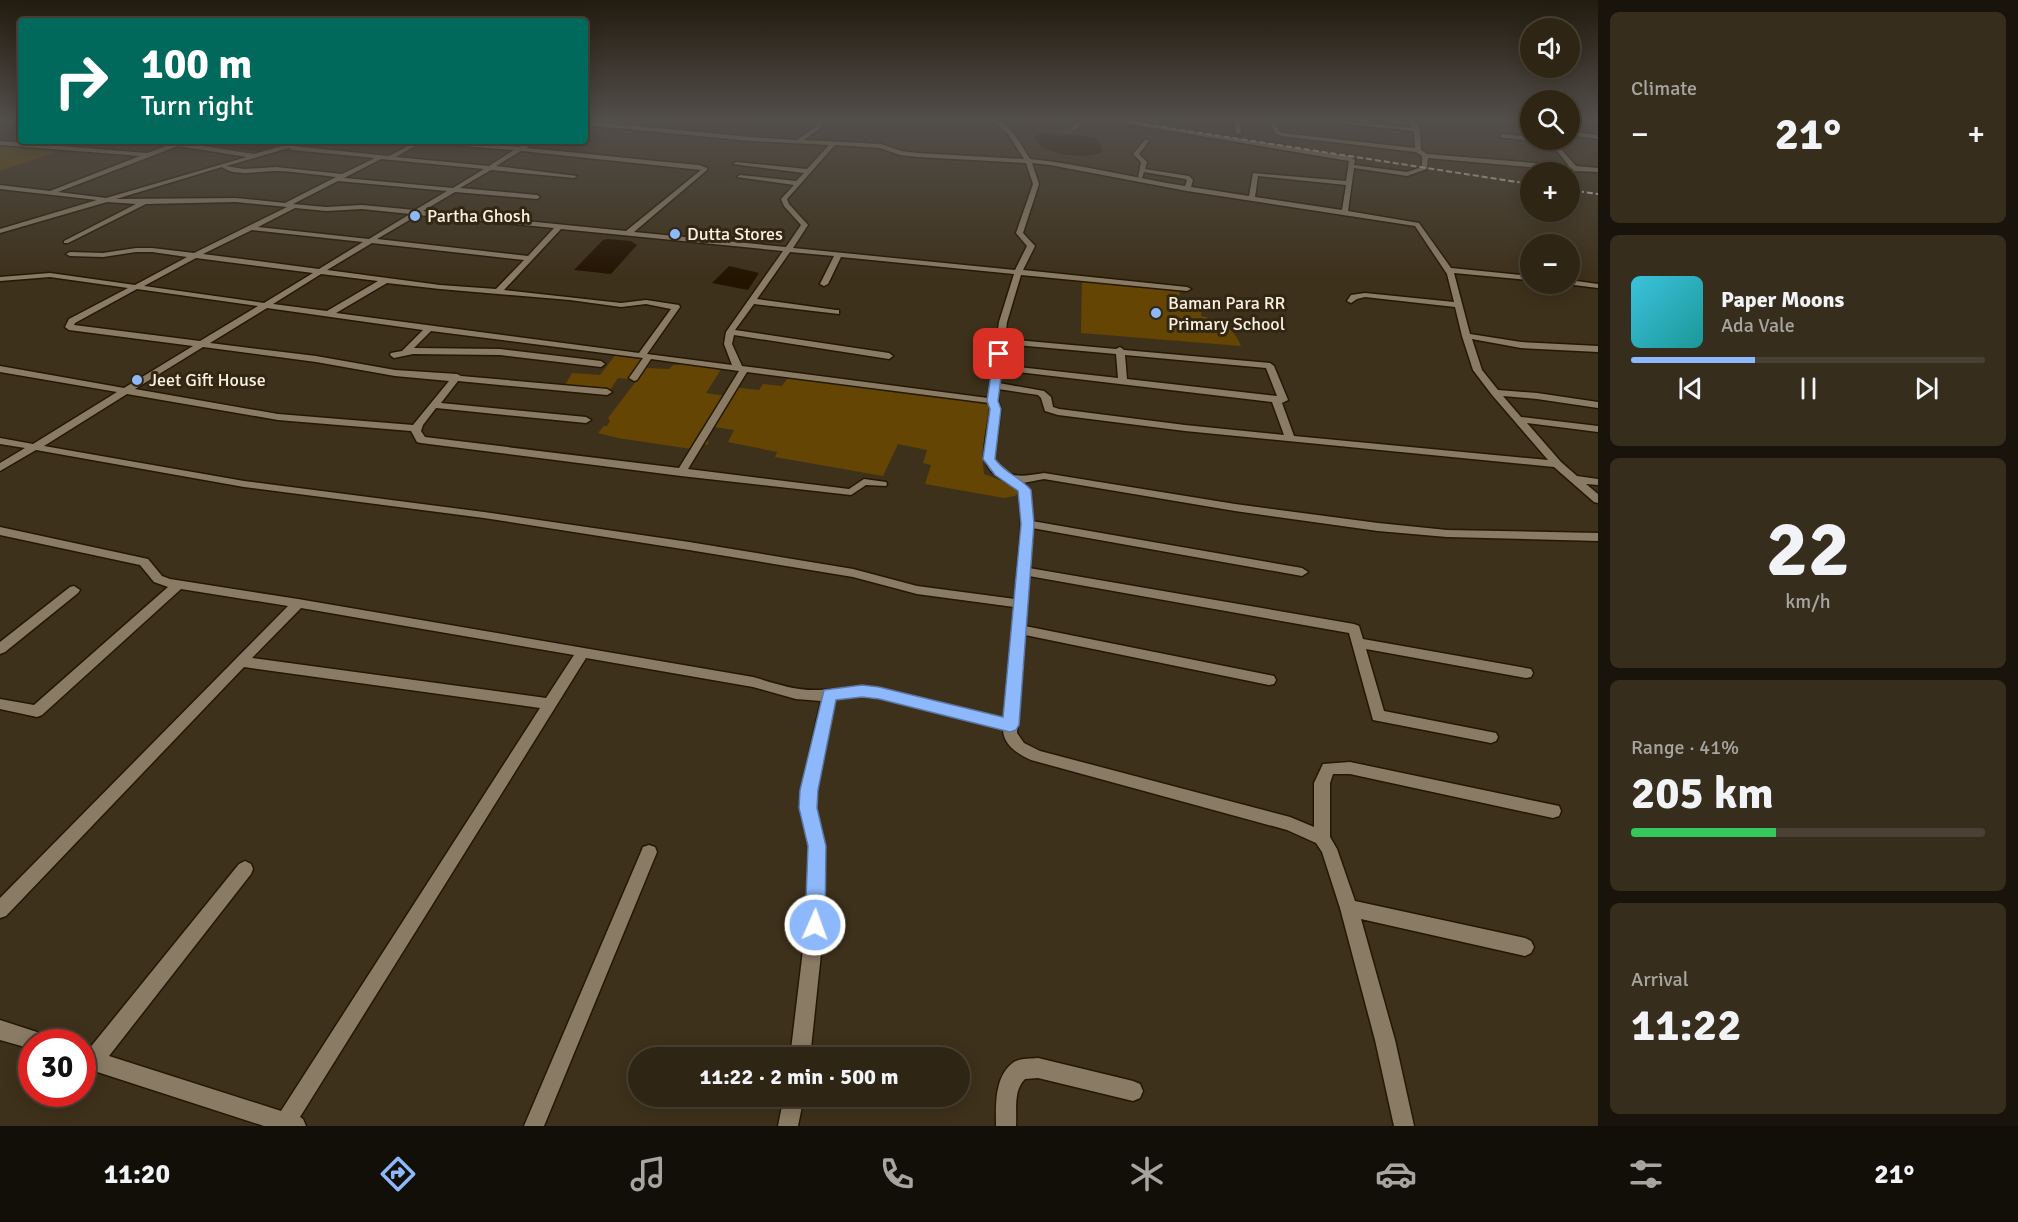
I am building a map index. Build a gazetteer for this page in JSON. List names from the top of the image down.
{
  "places": [
    "Partha Ghosh",
    "Dutta Stores",
    "Baman Para RR Primary School",
    "Jeet Gift House"
  ],
  "page": {
    "tile": [
      "Climate",
      ["22", "km/h"],
      ["Range · 41%", "205 km"],
      ["Arrival", "11:22"]
    ],
    "map_buttons": ["+", "−"],
    "turn": ["100 m", "Turn right"],
    "heat": ["−", "21°", "+"],
    "song": ["Paper Moons", "Ada Vale"],
    "limit": "30",
    "trip": "11:22 · 2 min · 500 m",
    "tabs": ["11:20", "21°"]
  }
}
